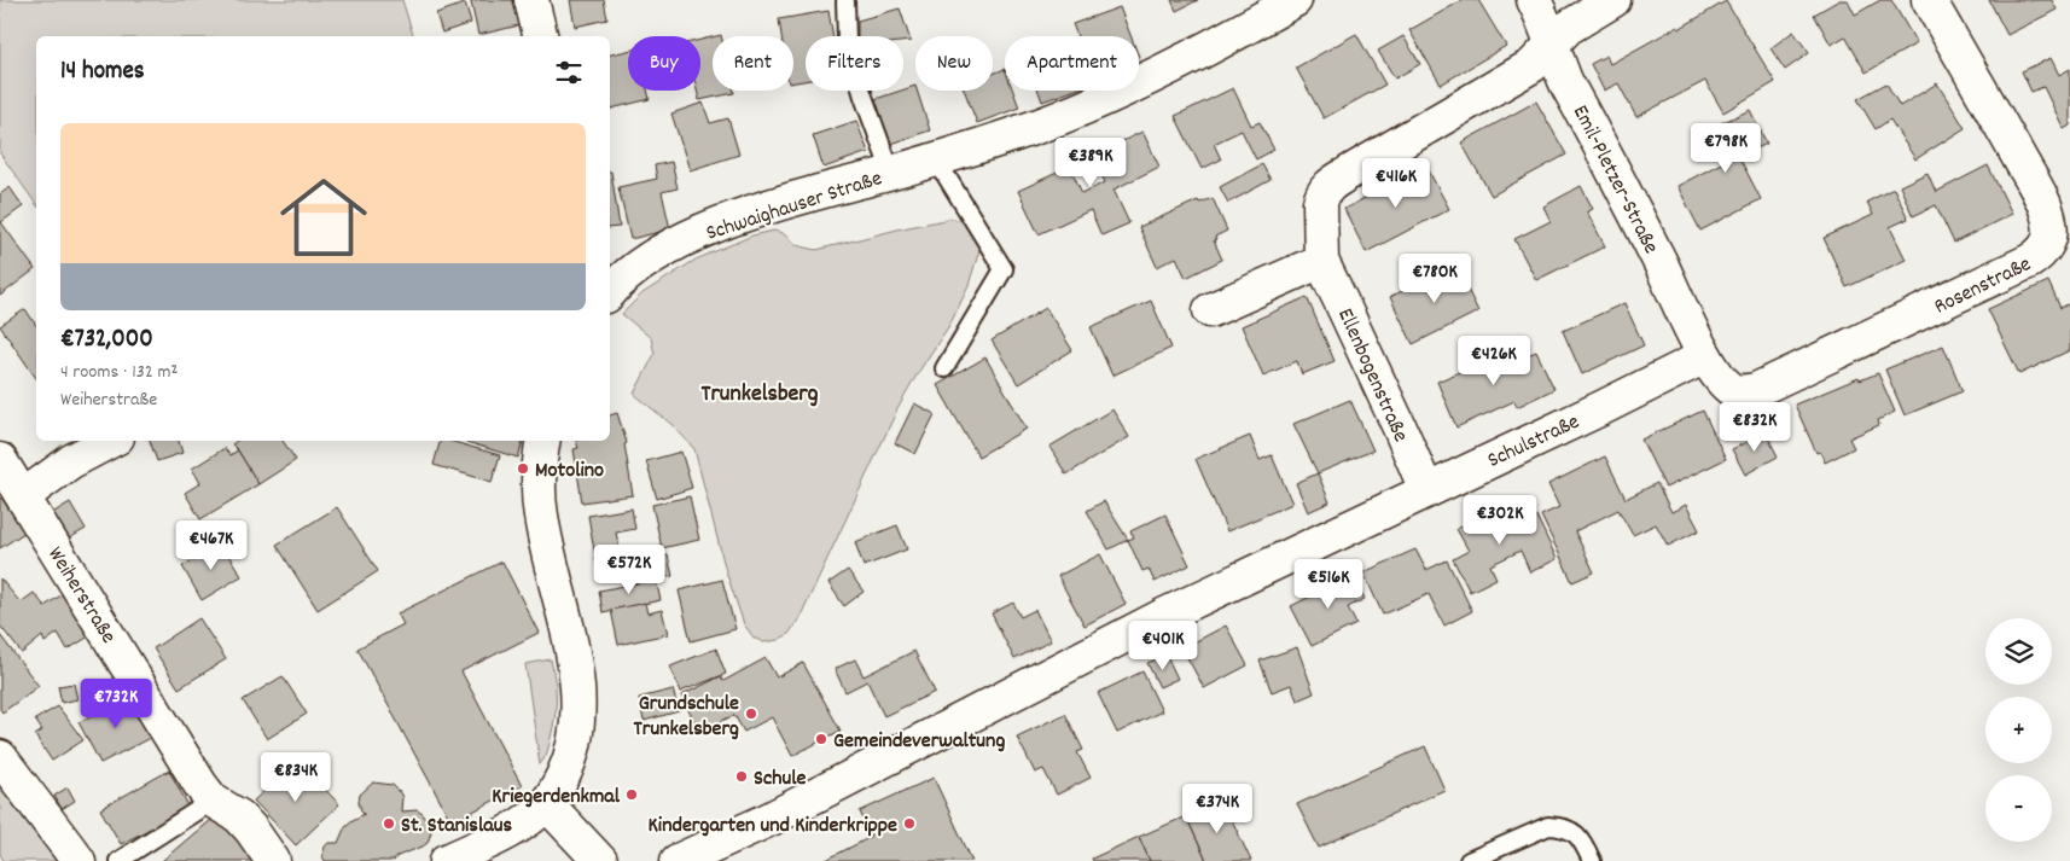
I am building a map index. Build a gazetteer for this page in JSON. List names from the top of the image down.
{
  "streets": {
    "street": [
      "Emil-Pletzer-Straße",
      "Schwaighauser Straße",
      "Rosenstraße",
      "Ellenbogenstraße",
      "Schulstraße",
      "Weiherstraße"
    ]
  },
  "crossings": [
    ["Emil-Pletzer-Straße", "Rosenstraße"],
    ["Emil-Pletzer-Straße", "Ellenbogenstraße"],
    ["Emil-Pletzer-Straße", "Schulstraße"],
    ["Rosenstraße", "Schulstraße"],
    ["Ellenbogenstraße", "Schulstraße"]
  ],
  "districts": ["Trunkelsberg"],
  "places": [
    "Motolino",
    "Grundschule Trunkelsberg",
    "Gemeindeverwaltung",
    "Schule",
    "Kriegerdenkmal",
    "St. Stanislaus",
    "Kindergarten und Kinderkrippe"
  ],
  "page": {
    "chip": [
      "Buy",
      "Rent",
      "Filters",
      "New",
      "Apartment"
    ],
    "heading": "14 homes",
    "list": [
      {
        "name": "€732,000",
        "note": "4 rooms · 132 m² · Weiherstraße"
      }
    ],
    "price": [
      "€798K",
      "€389K",
      "€416K",
      "€780K",
      "€426K",
      "€832K",
      "€302K",
      "€467K",
      "€572K",
      "€516K",
      "€401K",
      "€732K",
      "€834K",
      "€374K"
    ],
    "map_buttons": ["+", "−"]
  }
}
